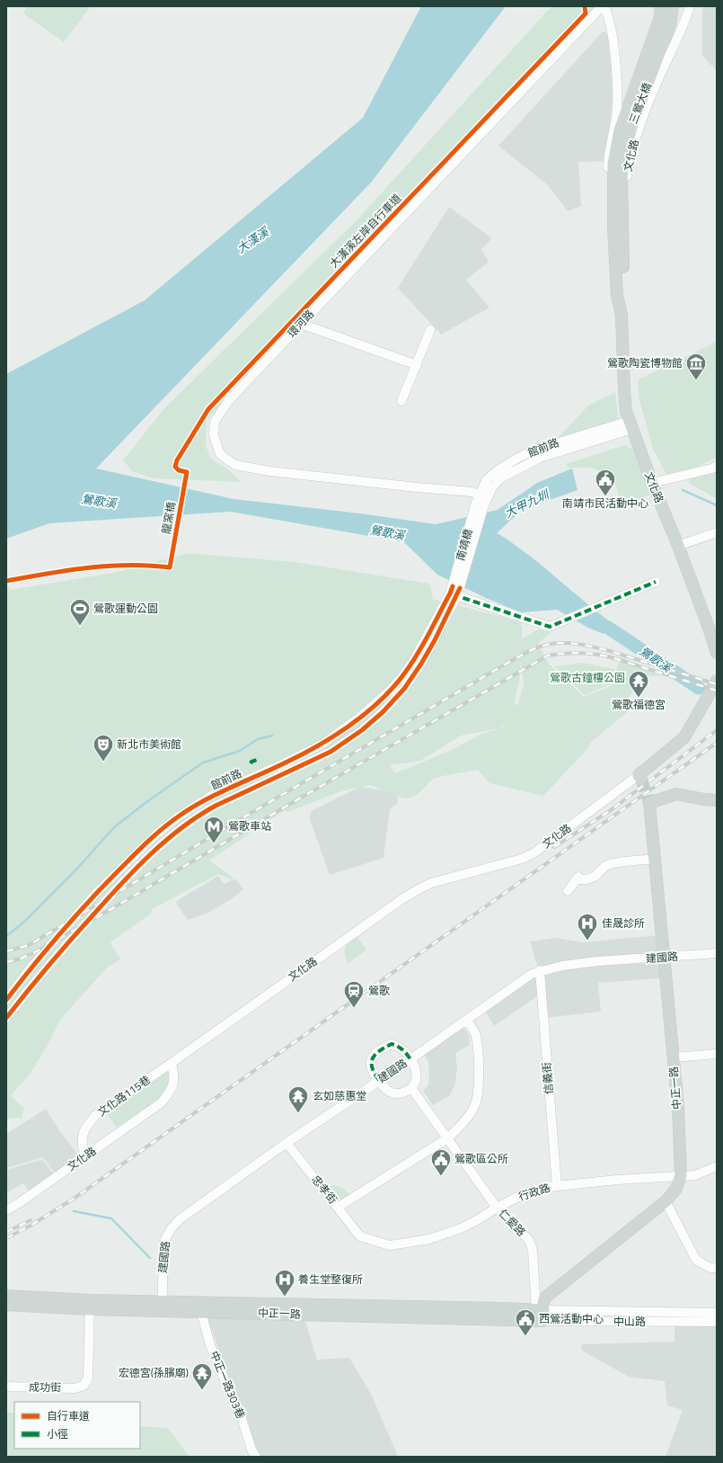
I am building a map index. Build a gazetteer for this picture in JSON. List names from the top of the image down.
{
  "streets": {
    "main road": ["三鶯大橋", "文化路", "中正一路"],
    "street": [
      "環河路",
      "館前路",
      "南靖橋",
      "建國路",
      "信義街",
      "文化路115巷",
      "忠孝街",
      "行政路",
      "仁愛路",
      "中山路",
      "中正一路303巷",
      "成功街"
    ],
    "cycle path": ["大漢溪左岸自行車道"]
  },
  "crossings": [
    ["三鶯大橋", "文化路"],
    ["文化路", "館前路"],
    ["文化路", "文化路115巷"],
    ["環河路", "館前路"],
    ["環河路", "南靖橋"],
    ["館前路", "南靖橋"],
    ["建國路", "信義街"],
    ["建國路", "中正一路"],
    ["建國路", "忠孝街"],
    ["信義街", "行政路"],
    ["中正一路", "行政路"],
    ["中正一路", "仁愛路"],
    ["中正一路", "中山路"],
    ["中正一路", "中正一路303巷"],
    ["中正一路", "成功街"],
    ["忠孝街", "行政路"],
    ["行政路", "仁愛路"],
    ["仁愛路", "中山路"]
  ],
  "water": ["大漢溪", "鶯歌溪", "大甲九圳"],
  "parks": ["鶯歌古鐘樓公園"],
  "places": {
    "museum": ["鶯歌陶瓷博物館"],
    "public building": ["南靖市民活動中心", "鶯歌區公所", "西鶯活動中心"],
    "sports": ["鶯歌運動公園"],
    "temple": ["鶯歌福德宮", "玄如慈惠堂", "宏德宮(孫臏廟)"],
    "theatre": ["新北市美術館"],
    "metro station": ["鶯歌車站"],
    "hospital": ["佳晟診所", "養生堂整復所"],
    "station": ["鶯歌"]
  },
  "legend": ["自行車道", "小徑"]
}
